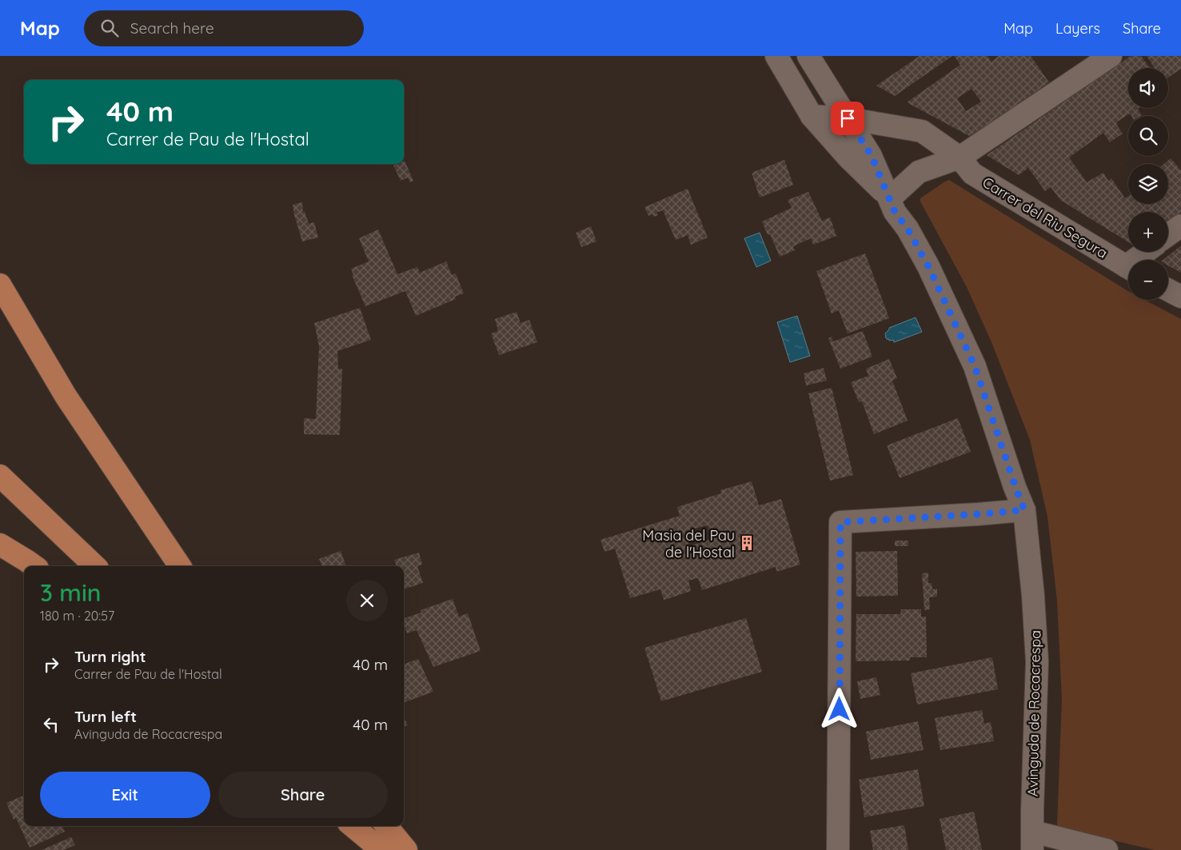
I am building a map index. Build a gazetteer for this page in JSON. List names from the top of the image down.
{
  "streets": {
    "street": ["Carrer del Riu Segura", "Avinguda de Rocacrespa"]
  },
  "crossings": [
    ["Carrer del Riu Segura", "Avinguda de Rocacrespa"]
  ],
  "places": {
    "building": ["Masia del Pau de l'Hostal"]
  },
  "page": {
    "header": "Map",
    "search": "Search here",
    "nav": ["Map", "Layers", "Share"],
    "map_buttons": ["+", "−"],
    "turn": ["40 m", "Carrer de Pau de l'Hostal"],
    "heading": ["3 min", "180 m · 20:57"],
    "list": [
      {
        "name": "Turn right",
        "note": "Carrer de Pau de l'Hostal",
        "value": "40 m"
      },
      {
        "name": "Turn left",
        "note": "Avinguda de Rocacrespa",
        "value": "40 m"
      }
    ],
    "buttons": ["Exit", "Share"]
  }
}
